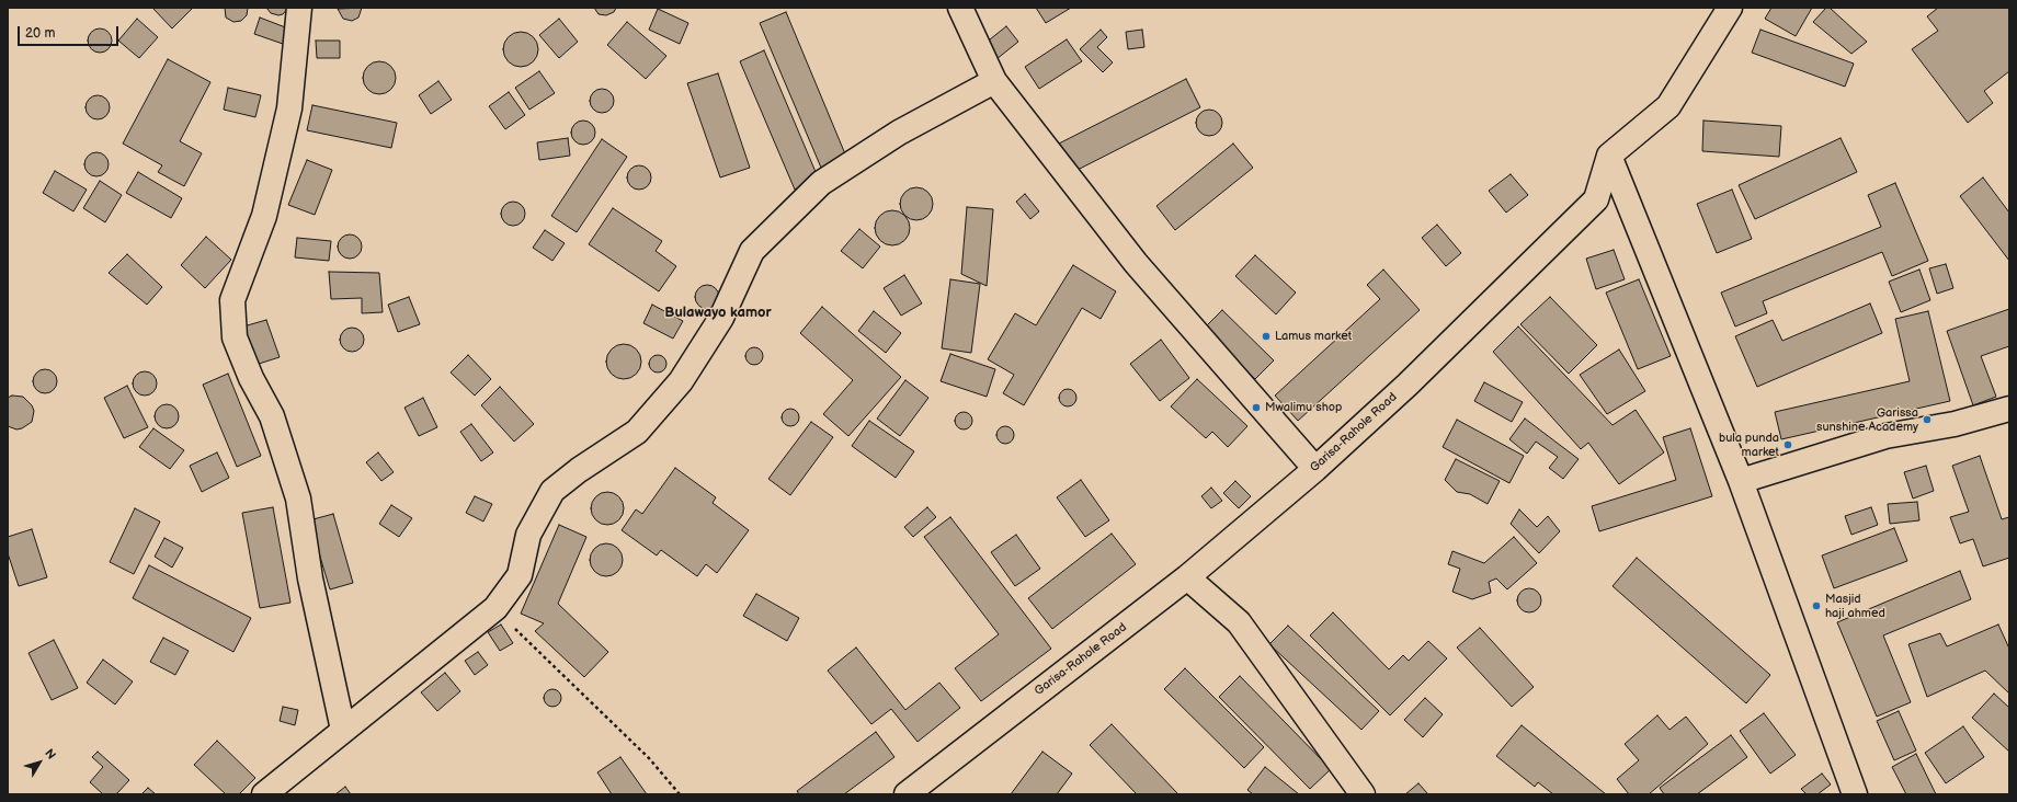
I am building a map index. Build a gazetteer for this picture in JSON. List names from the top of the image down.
{
  "streets": {
    "street": ["Garisa-Rahole Road"]
  },
  "districts": ["Bulawayo kamor"],
  "places": [
    "Lamus market",
    "Mwalimu shop",
    "Garissa sunshine Academy",
    "bula punda market",
    "Masjid haji ahmed"
  ],
  "scale_bar": "20 m",
  "north": "top right"
}
